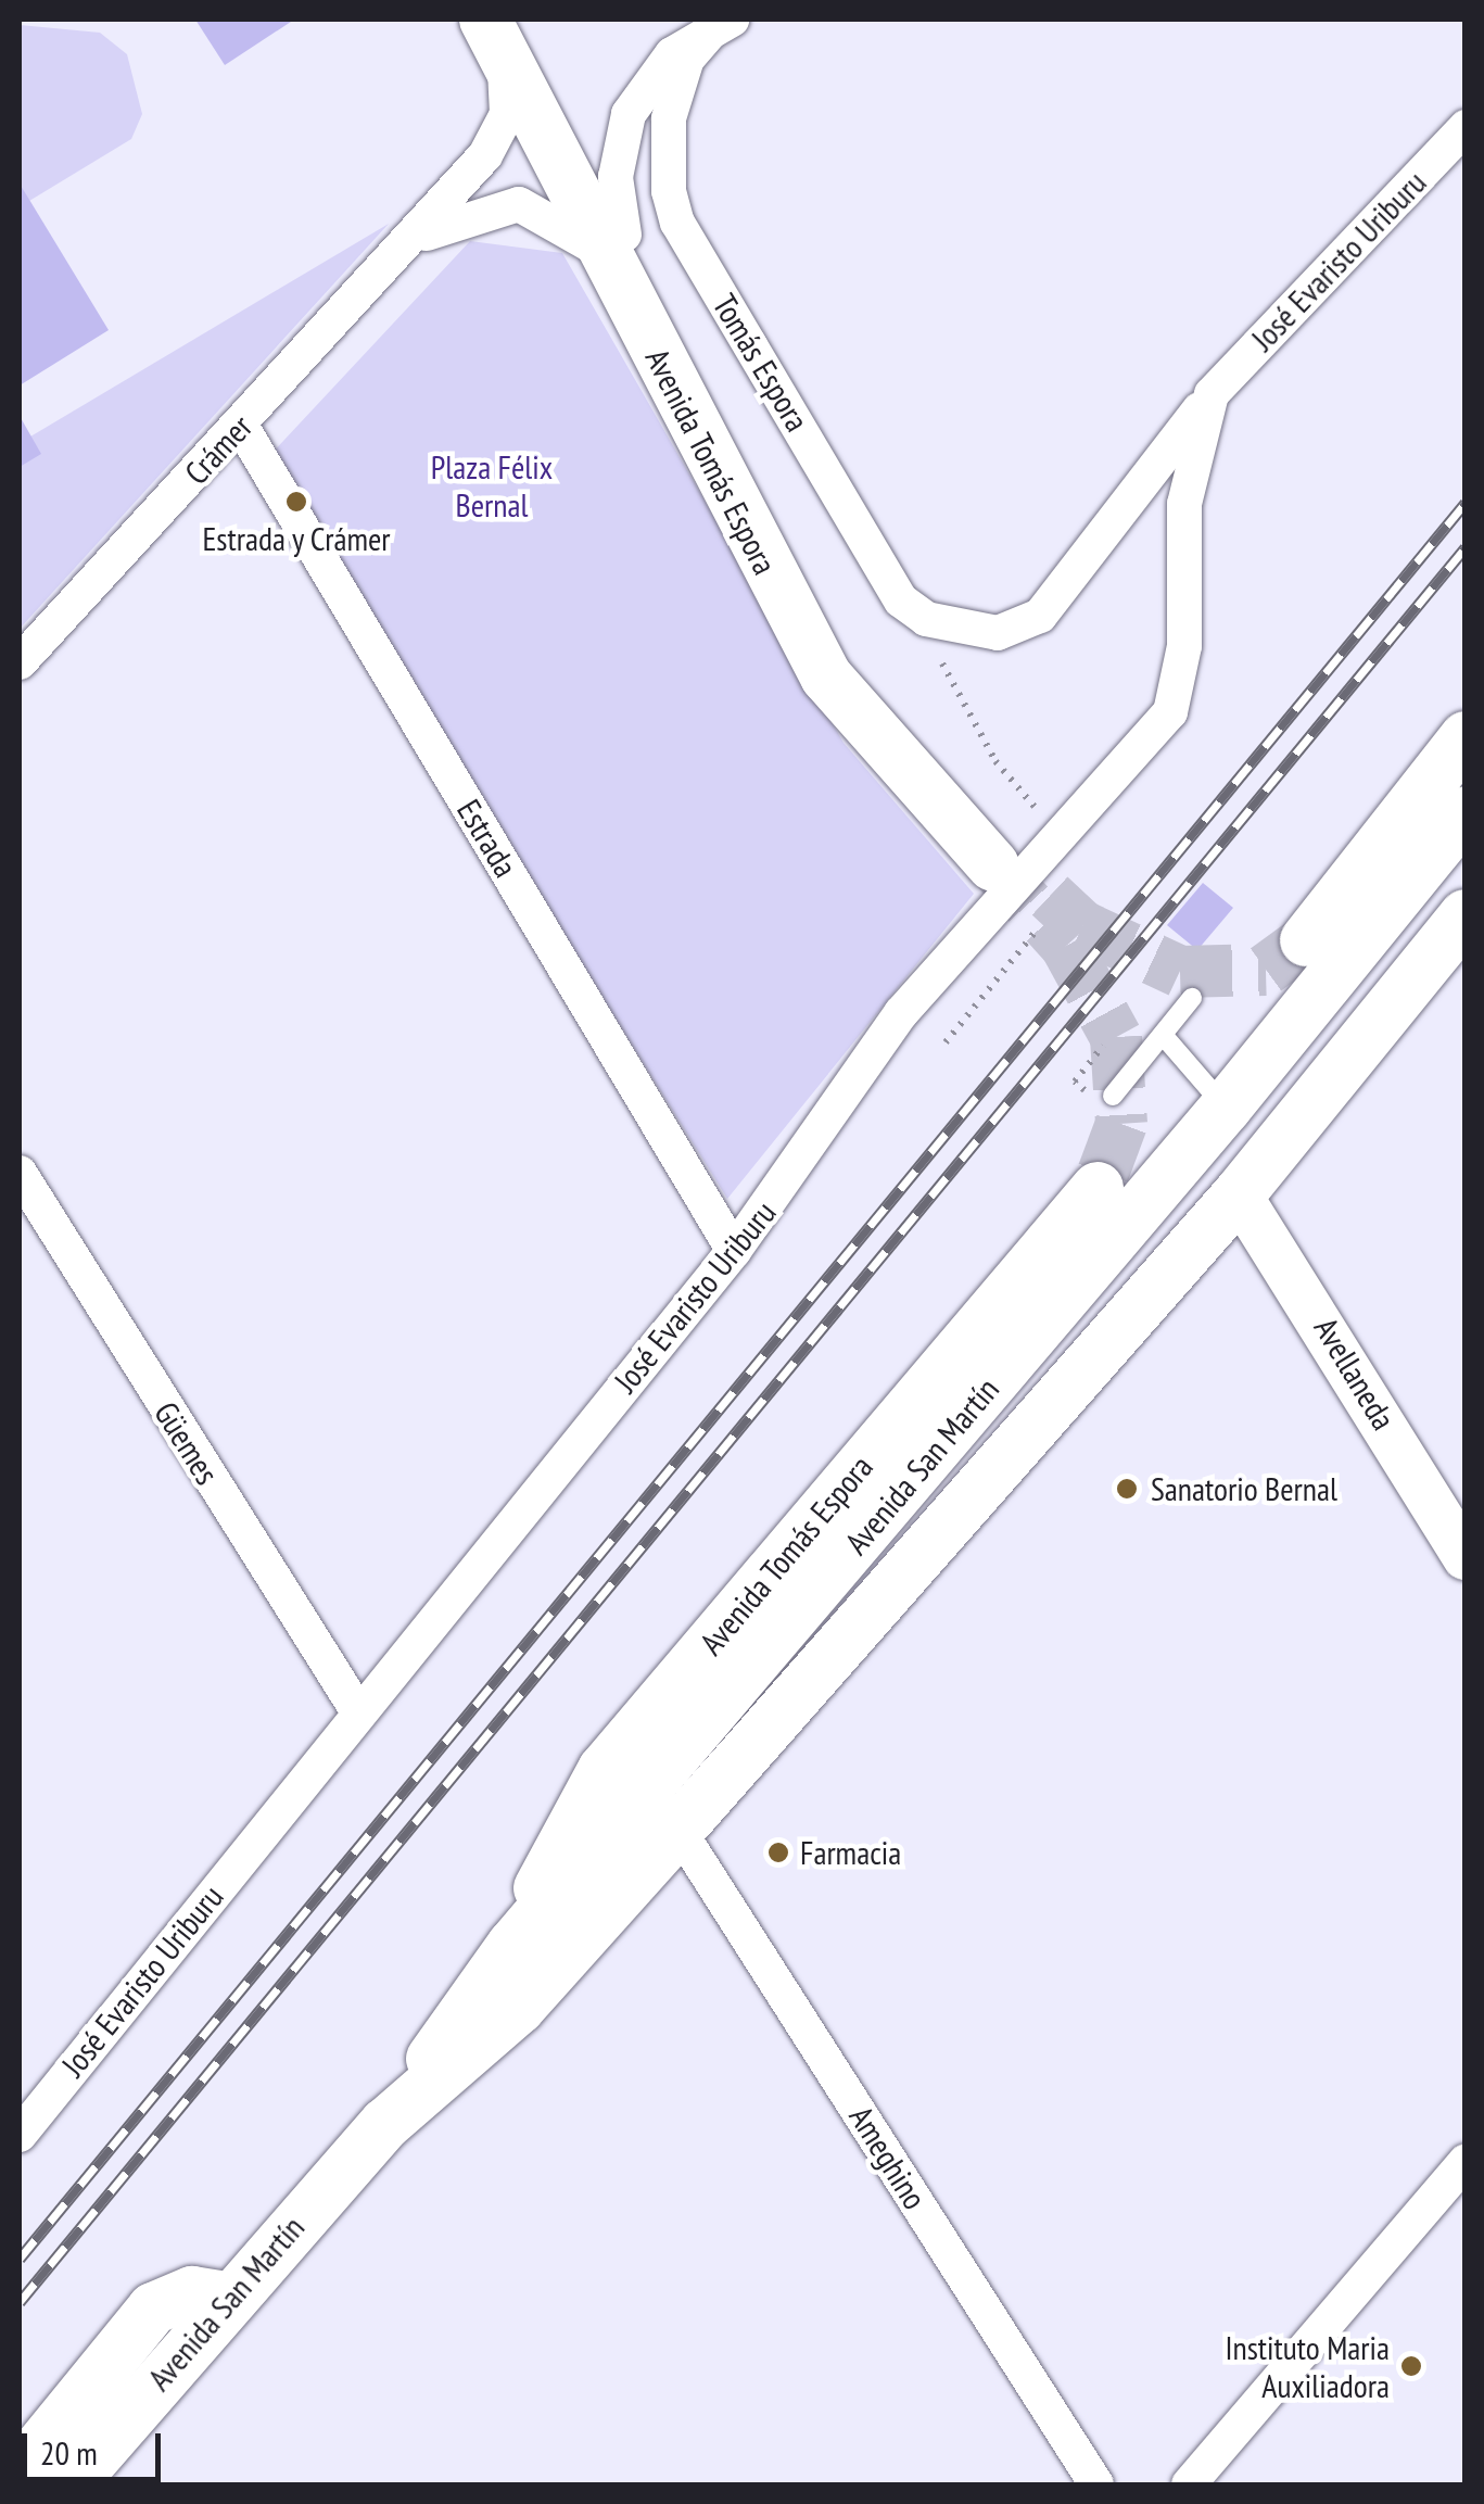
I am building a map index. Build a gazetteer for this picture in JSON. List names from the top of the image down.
{
  "streets": {
    "main road": ["Avenida Tomás Espora", "Avenida San Martín"],
    "street": [
      "José Evaristo Uriburu",
      "Tomás Espora",
      "Crámer",
      "Estrada",
      "Avellaneda",
      "Güemes",
      "Ameghino"
    ]
  },
  "crossings": [
    ["José Evaristo Uriburu", "Tomás Espora"],
    ["José Evaristo Uriburu", "Estrada"],
    ["José Evaristo Uriburu", "Güemes"],
    ["Crámer", "Avenida Tomás Espora"],
    ["Crámer", "Estrada"],
    ["Avenida Tomás Espora", "Avenida San Martín"],
    ["Avellaneda", "Avenida San Martín"],
    ["Avenida San Martín", "Ameghino"]
  ],
  "parks": ["Plaza Félix Bernal"],
  "places": [
    "Estrada y Crámer",
    "Sanatorio Bernal",
    "Farmacia",
    "Instituto Maria Auxiliadora"
  ],
  "scale_bar": "20 m"
}
